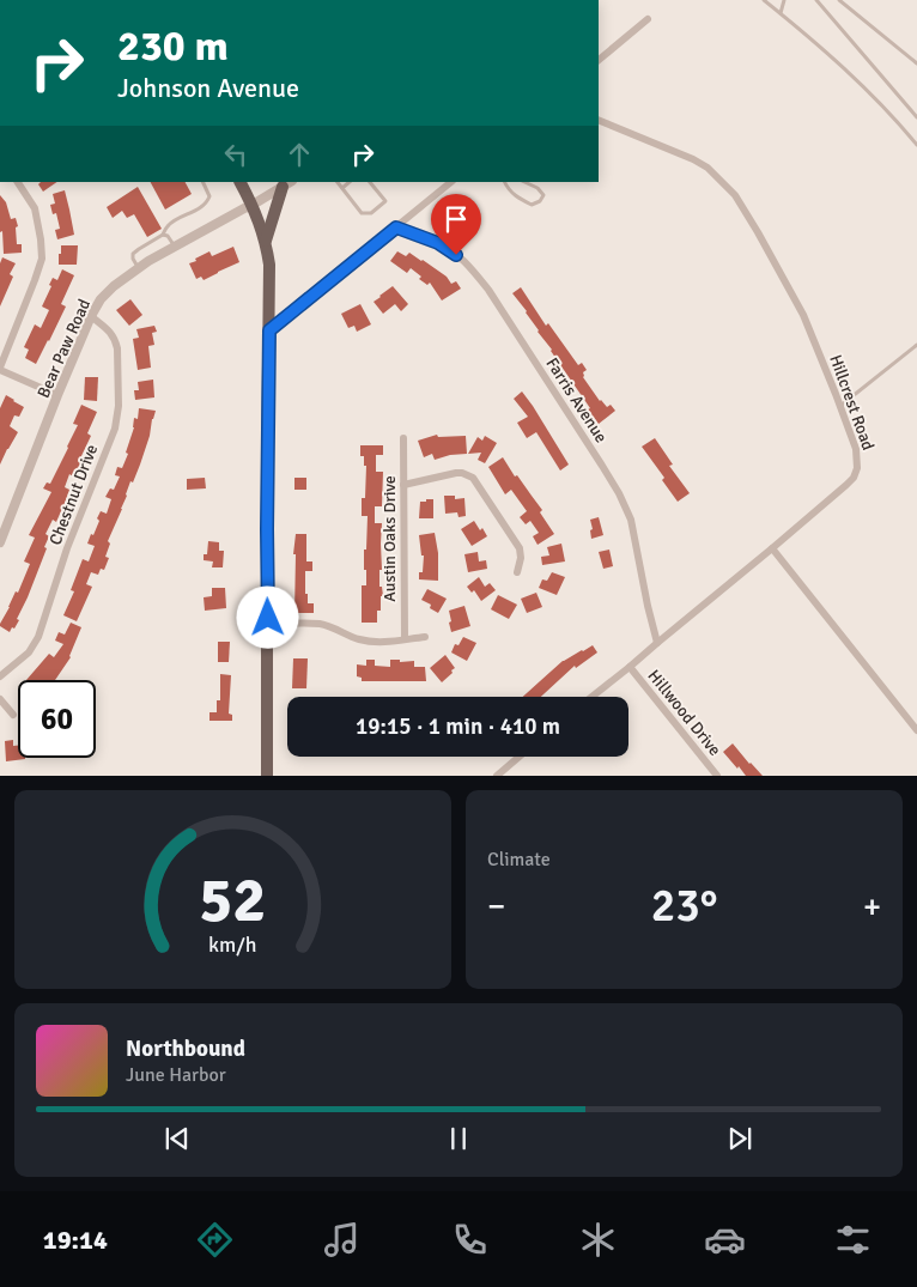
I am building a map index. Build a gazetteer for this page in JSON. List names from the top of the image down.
{
  "streets": {
    "street": [
      "Bear Paw Road",
      "Farris Avenue",
      "Hillcrest Road",
      "Chestnut Drive",
      "Austin Oaks Drive",
      "Hillwood Drive"
    ]
  },
  "crossings": [
    ["Bear Paw Road", "Chestnut Drive"],
    ["Farris Avenue", "Hillcrest Road"],
    ["Hillcrest Road", "Hillwood Drive"]
  ],
  "page": {
    "turn": ["230 m", "Johnson Avenue"],
    "limit": "60",
    "trip": "19:15 · 1 min · 410 m",
    "tile": "Climate",
    "heat": ["−", "23°", "+"],
    "song": ["Northbound", "June Harbor"],
    "tabs": "19:14",
    "gauge": ["52", "km/h"]
  }
}
